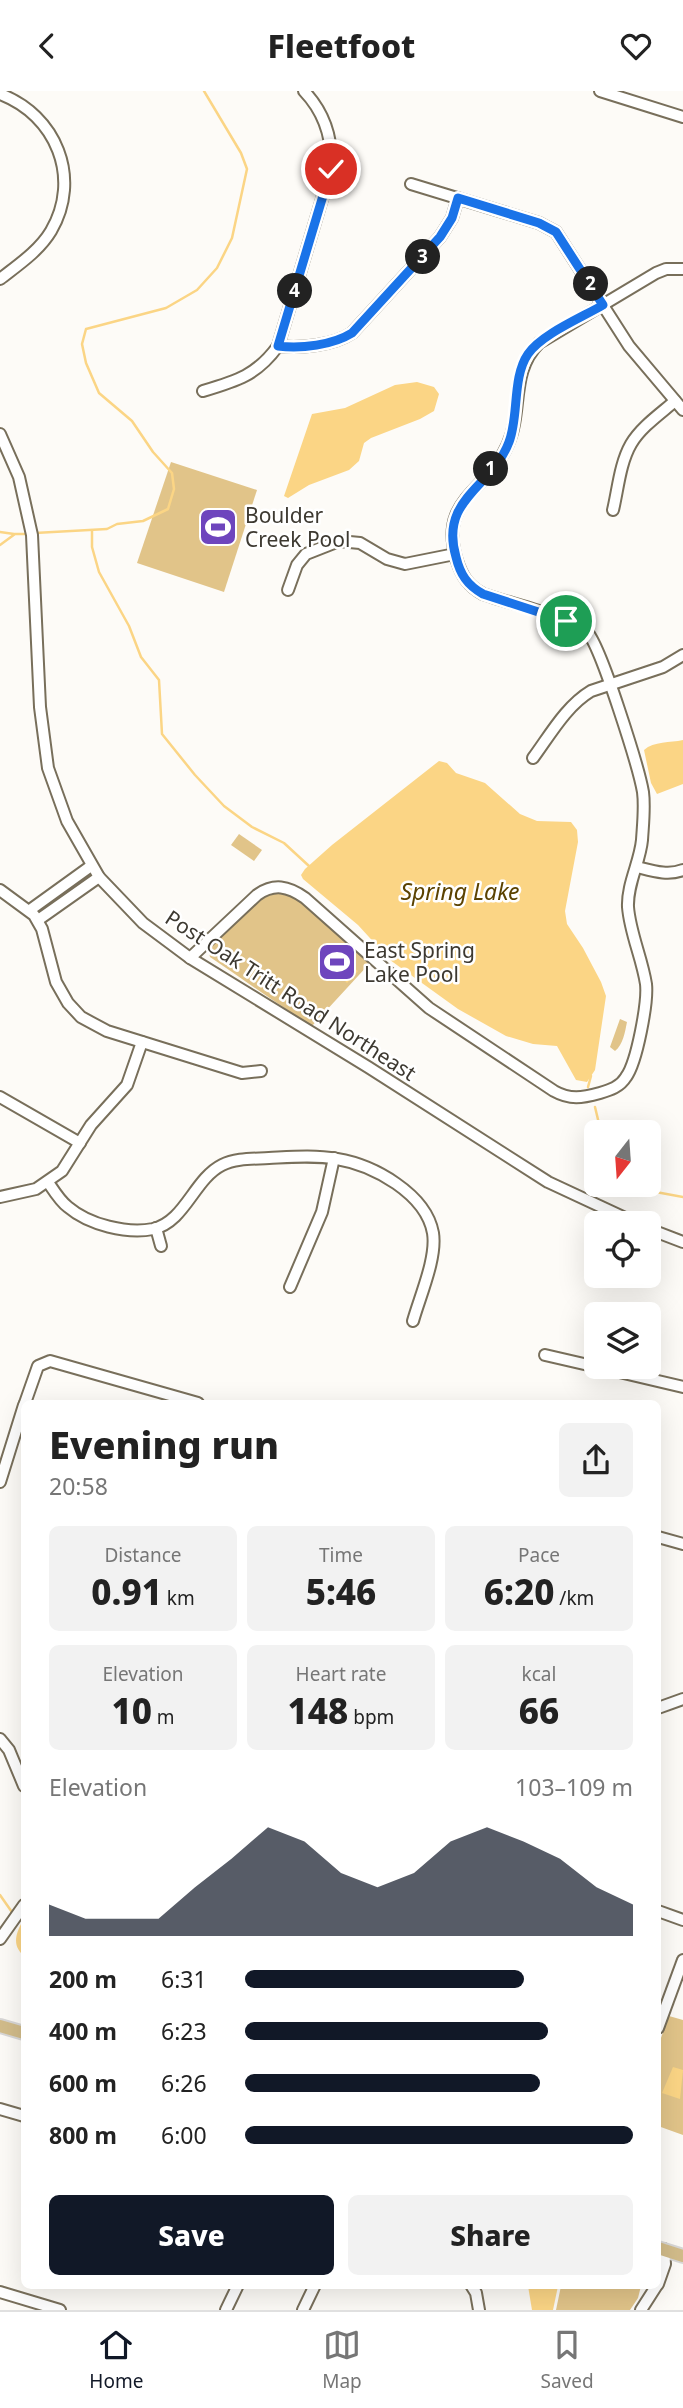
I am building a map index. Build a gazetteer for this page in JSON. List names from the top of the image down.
{
  "streets": {
    "street": ["Post Oak Tritt Road Northeast"]
  },
  "water": ["Spring Lake"],
  "places": {
    "sports": ["Boulder Creek Pool", "East Spring Lake Pool"]
  },
  "north": "bottom",
  "page": {
    "header": "Fleetfoot",
    "pins": [
      "3",
      "2",
      "4",
      "1"
    ],
    "heading": ["Evening run", "20:58"],
    "stats": [
      ["Distance", "0.91 km"],
      ["Time", "5:46"],
      ["Pace", "6:20 /km"],
      ["Elevation", "10 m"],
      ["Heart rate", "148 bpm"],
      ["kcal", "66"]
    ],
    "chart": ["Elevation", "103–109 m"],
    "list": [
      {
        "name": "200 m",
        "note": "6:31"
      },
      {
        "name": "400 m",
        "note": "6:23"
      },
      {
        "name": "600 m",
        "note": "6:26"
      },
      {
        "name": "800 m",
        "note": "6:00"
      }
    ],
    "buttons": ["Save", "Share"],
    "tabs": ["Home", "Map", "Saved"]
  }
}
